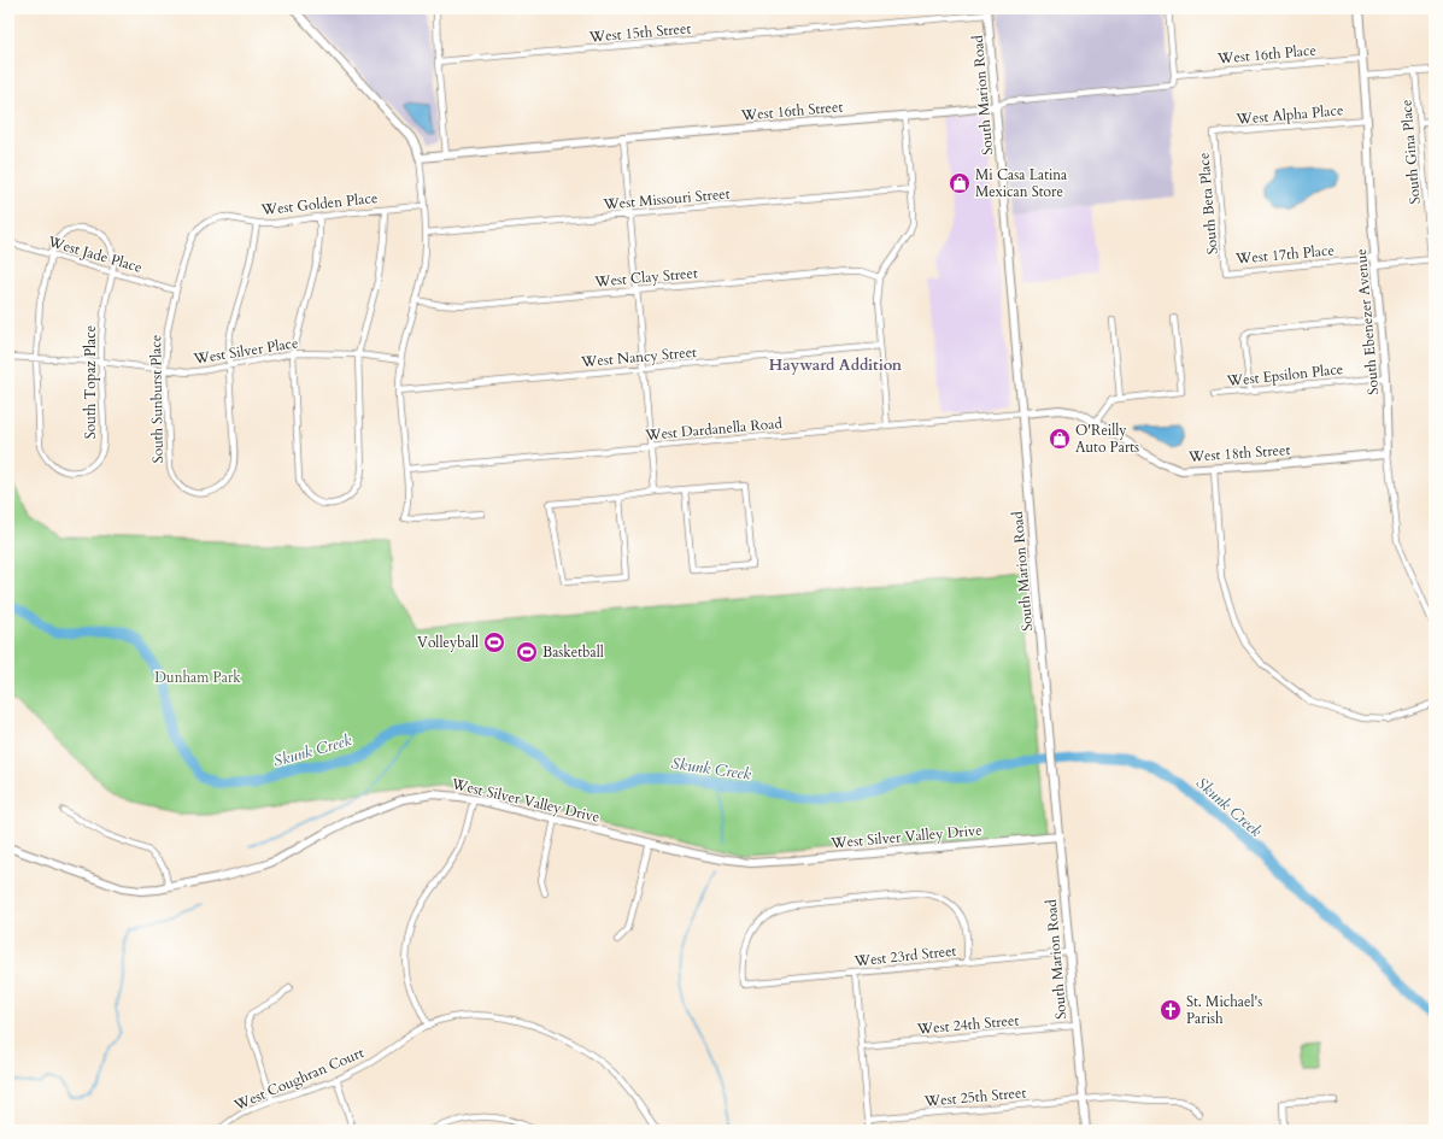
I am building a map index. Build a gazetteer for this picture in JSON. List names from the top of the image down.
{
  "streets": {
    "street": [
      "West 15th Street",
      "West 16th Place",
      "South Marion Road",
      "West 16th Street",
      "West Alpha Place",
      "South Gina Place",
      "West Missouri Street",
      "West Golden Place",
      "South Beta Place",
      "West Jade Place",
      "West 17th Place",
      "West Clay Street",
      "South Ebenezer Avenue",
      "West Silver Place",
      "West Nancy Street",
      "West Epsilon Place",
      "South Topaz Place",
      "South Sunburst Place",
      "West Dardanella Road",
      "West 18th Street",
      "West Silver Valley Drive",
      "West 23rd Street",
      "West 24th Street",
      "West Coughran Court",
      "West 25th Street"
    ]
  },
  "crossings": [
    ["West 15th Street", "South Marion Road"],
    ["West 16th Place", "West 16th Street"],
    ["West 16th Place", "South Ebenezer Avenue"],
    ["South Marion Road", "West 16th Street"],
    ["South Marion Road", "West Dardanella Road"],
    ["South Marion Road", "West 18th Street"],
    ["South Marion Road", "West Silver Valley Drive"],
    ["South Marion Road", "West 23rd Street"],
    ["South Marion Road", "West 24th Street"],
    ["South Marion Road", "West 25th Street"],
    ["West Alpha Place", "South Beta Place"],
    ["West Alpha Place", "South Ebenezer Avenue"],
    ["South Gina Place", "West 17th Place"],
    ["West Golden Place", "South Sunburst Place"],
    ["South Beta Place", "West 17th Place"],
    ["West Jade Place", "South Topaz Place"],
    ["West Jade Place", "South Sunburst Place"],
    ["West 17th Place", "South Ebenezer Avenue"],
    ["South Ebenezer Avenue", "West Epsilon Place"],
    ["South Ebenezer Avenue", "West 18th Street"],
    ["West Silver Place", "South Topaz Place"],
    ["West Silver Place", "South Sunburst Place"],
    ["West Dardanella Road", "West 18th Street"]
  ],
  "districts": ["Hayward Addition"],
  "water": ["Skunk Creek"],
  "parks": ["Dunham Park"],
  "places": {
    "shop": ["Mi Casa Latina Mexican Store", "O'Reilly Auto Parts"],
    "sports": ["Volleyball", "Basketball"],
    "church": ["St. Michael's Parish"]
  }
}
